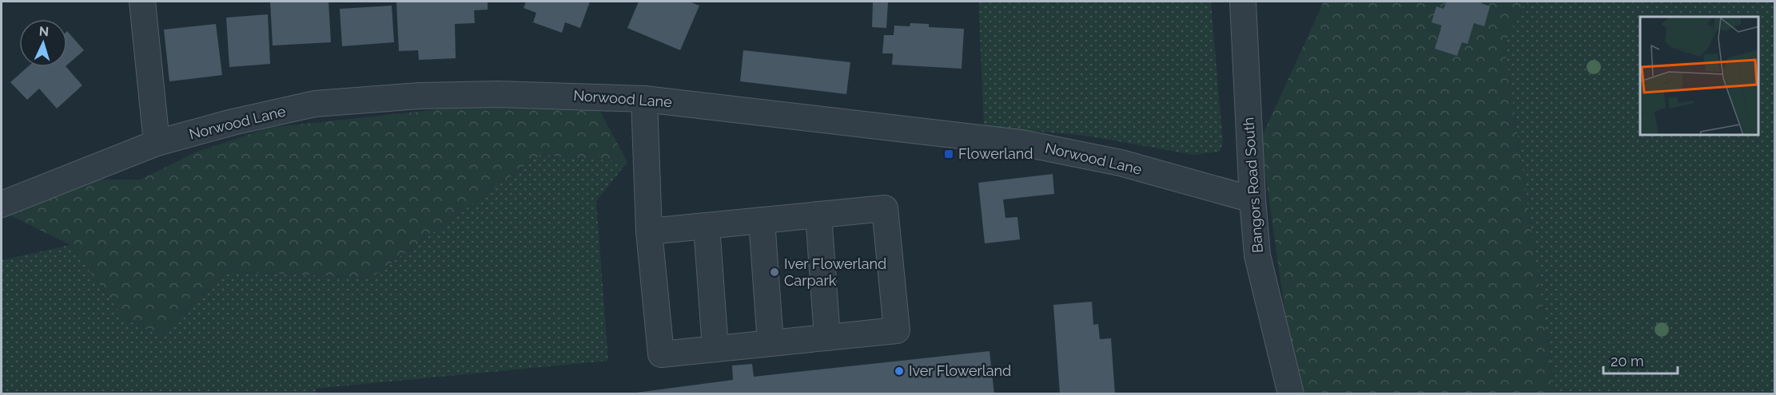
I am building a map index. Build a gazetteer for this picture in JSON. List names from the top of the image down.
{
  "streets": {
    "street": ["Norwood Lane", "Bangors Road South"]
  },
  "crossings": [
    ["Norwood Lane", "Bangors Road South"]
  ],
  "places": {
    "transit": ["Flowerland"],
    "other": ["Iver Flowerland Carpark", "Iver Flowerland"]
  },
  "scale_bar": "20 m",
  "north": "top"
}
